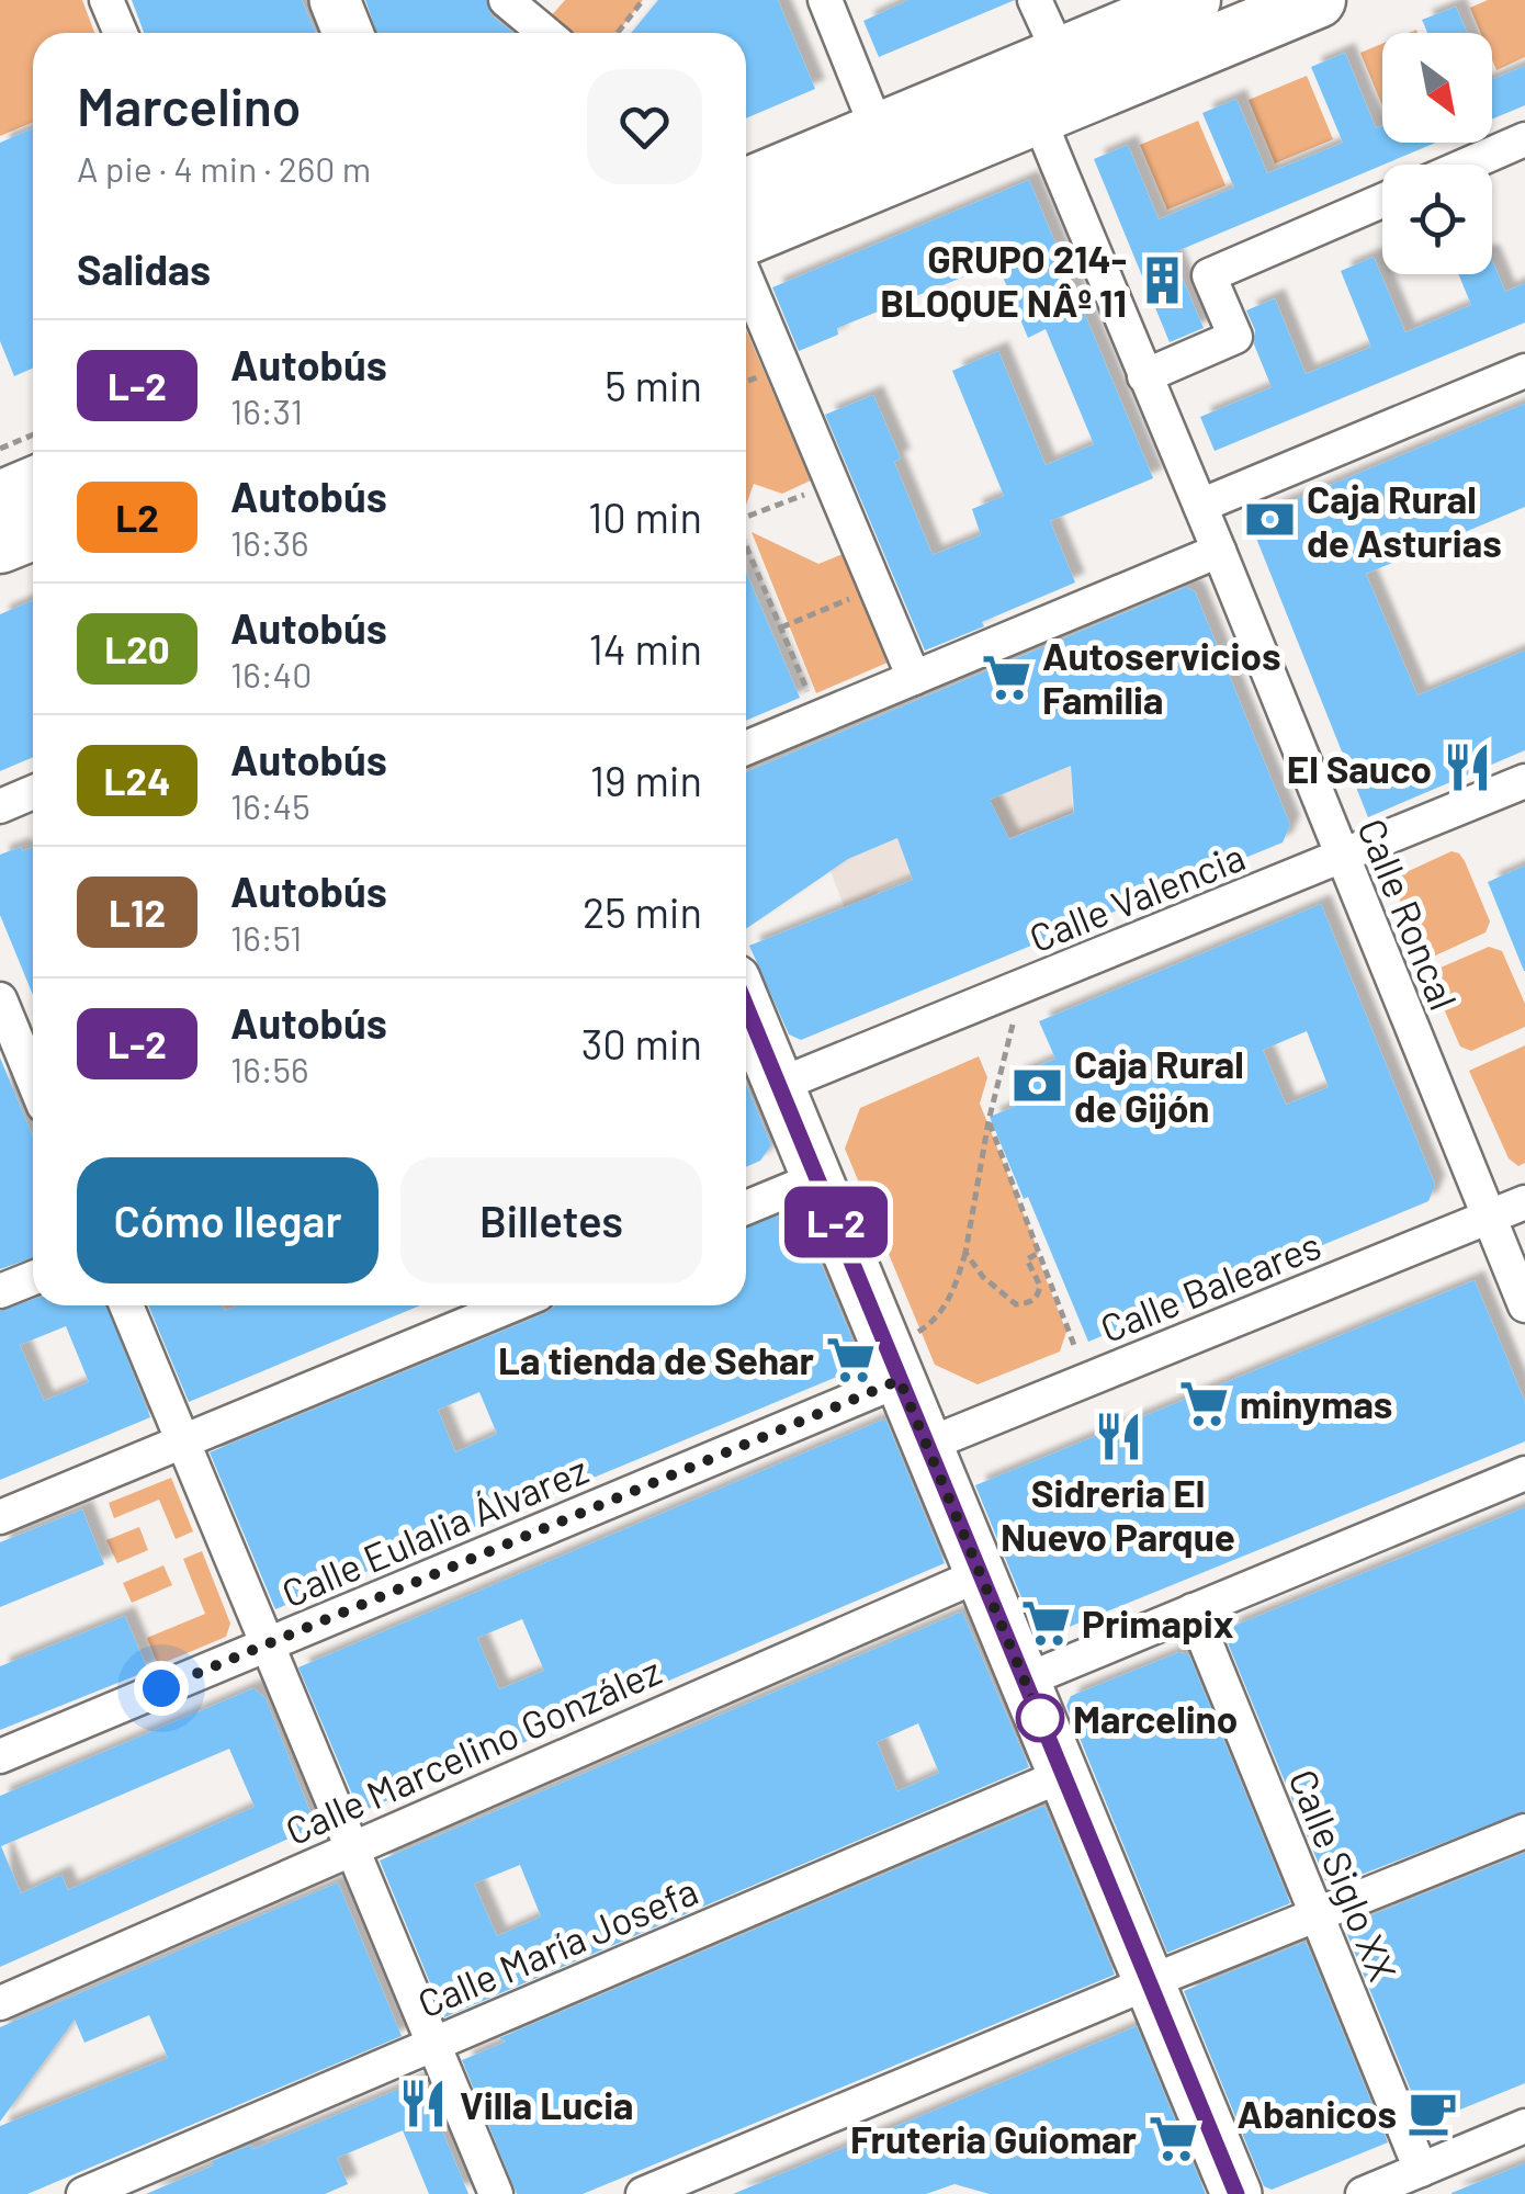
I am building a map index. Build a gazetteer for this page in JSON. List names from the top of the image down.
{
  "streets": {
    "street": [
      "Calle Valencia",
      "Calle Roncal",
      "Calle Baleares",
      "Calle Eulalia Álvarez",
      "Calle Marcelino González",
      "Calle Siglo XX",
      "Calle María Josefa"
    ]
  },
  "crossings": [
    ["Calle Valencia", "Calle Roncal"],
    ["Calle Roncal", "Calle Baleares"]
  ],
  "places": {
    "building": ["GRUPO 214- BLOQUE NÂº 11"],
    "bank": ["Caja Rural de Asturias", "Caja Rural de Gijón"],
    "supermarket": [
      "Autoservicios Familia",
      "La tienda de Sehar",
      "minymas",
      "Primapix",
      "Fruteria Guiomar"
    ],
    "restaurant": ["El Sauco", "Sidreria El Nuevo Parque", "Villa Lucia"],
    "other": ["Marcelino"],
    "cafe": ["Abanicos"]
  },
  "lines": ["bus line L-2"],
  "north": "bottom right",
  "page": {
    "on_map": "L-2",
    "heading": [
      ["Marcelino", "A pie · 4 min · 260 m"],
      "Salidas"
    ],
    "list": [
      {
        "mark": "L-2",
        "name": "Autobús",
        "note": "16:31",
        "value": "5 min"
      },
      {
        "mark": "L2",
        "name": "Autobús",
        "note": "16:36",
        "value": "10 min"
      },
      {
        "mark": "L20",
        "name": "Autobús",
        "note": "16:40",
        "value": "14 min"
      },
      {
        "mark": "L24",
        "name": "Autobús",
        "note": "16:45",
        "value": "19 min"
      },
      {
        "mark": "L12",
        "name": "Autobús",
        "note": "16:51",
        "value": "25 min"
      },
      {
        "mark": "L-2",
        "name": "Autobús",
        "note": "16:56",
        "value": "30 min"
      }
    ],
    "buttons": ["Cómo llegar", "Billetes"]
  }
}
